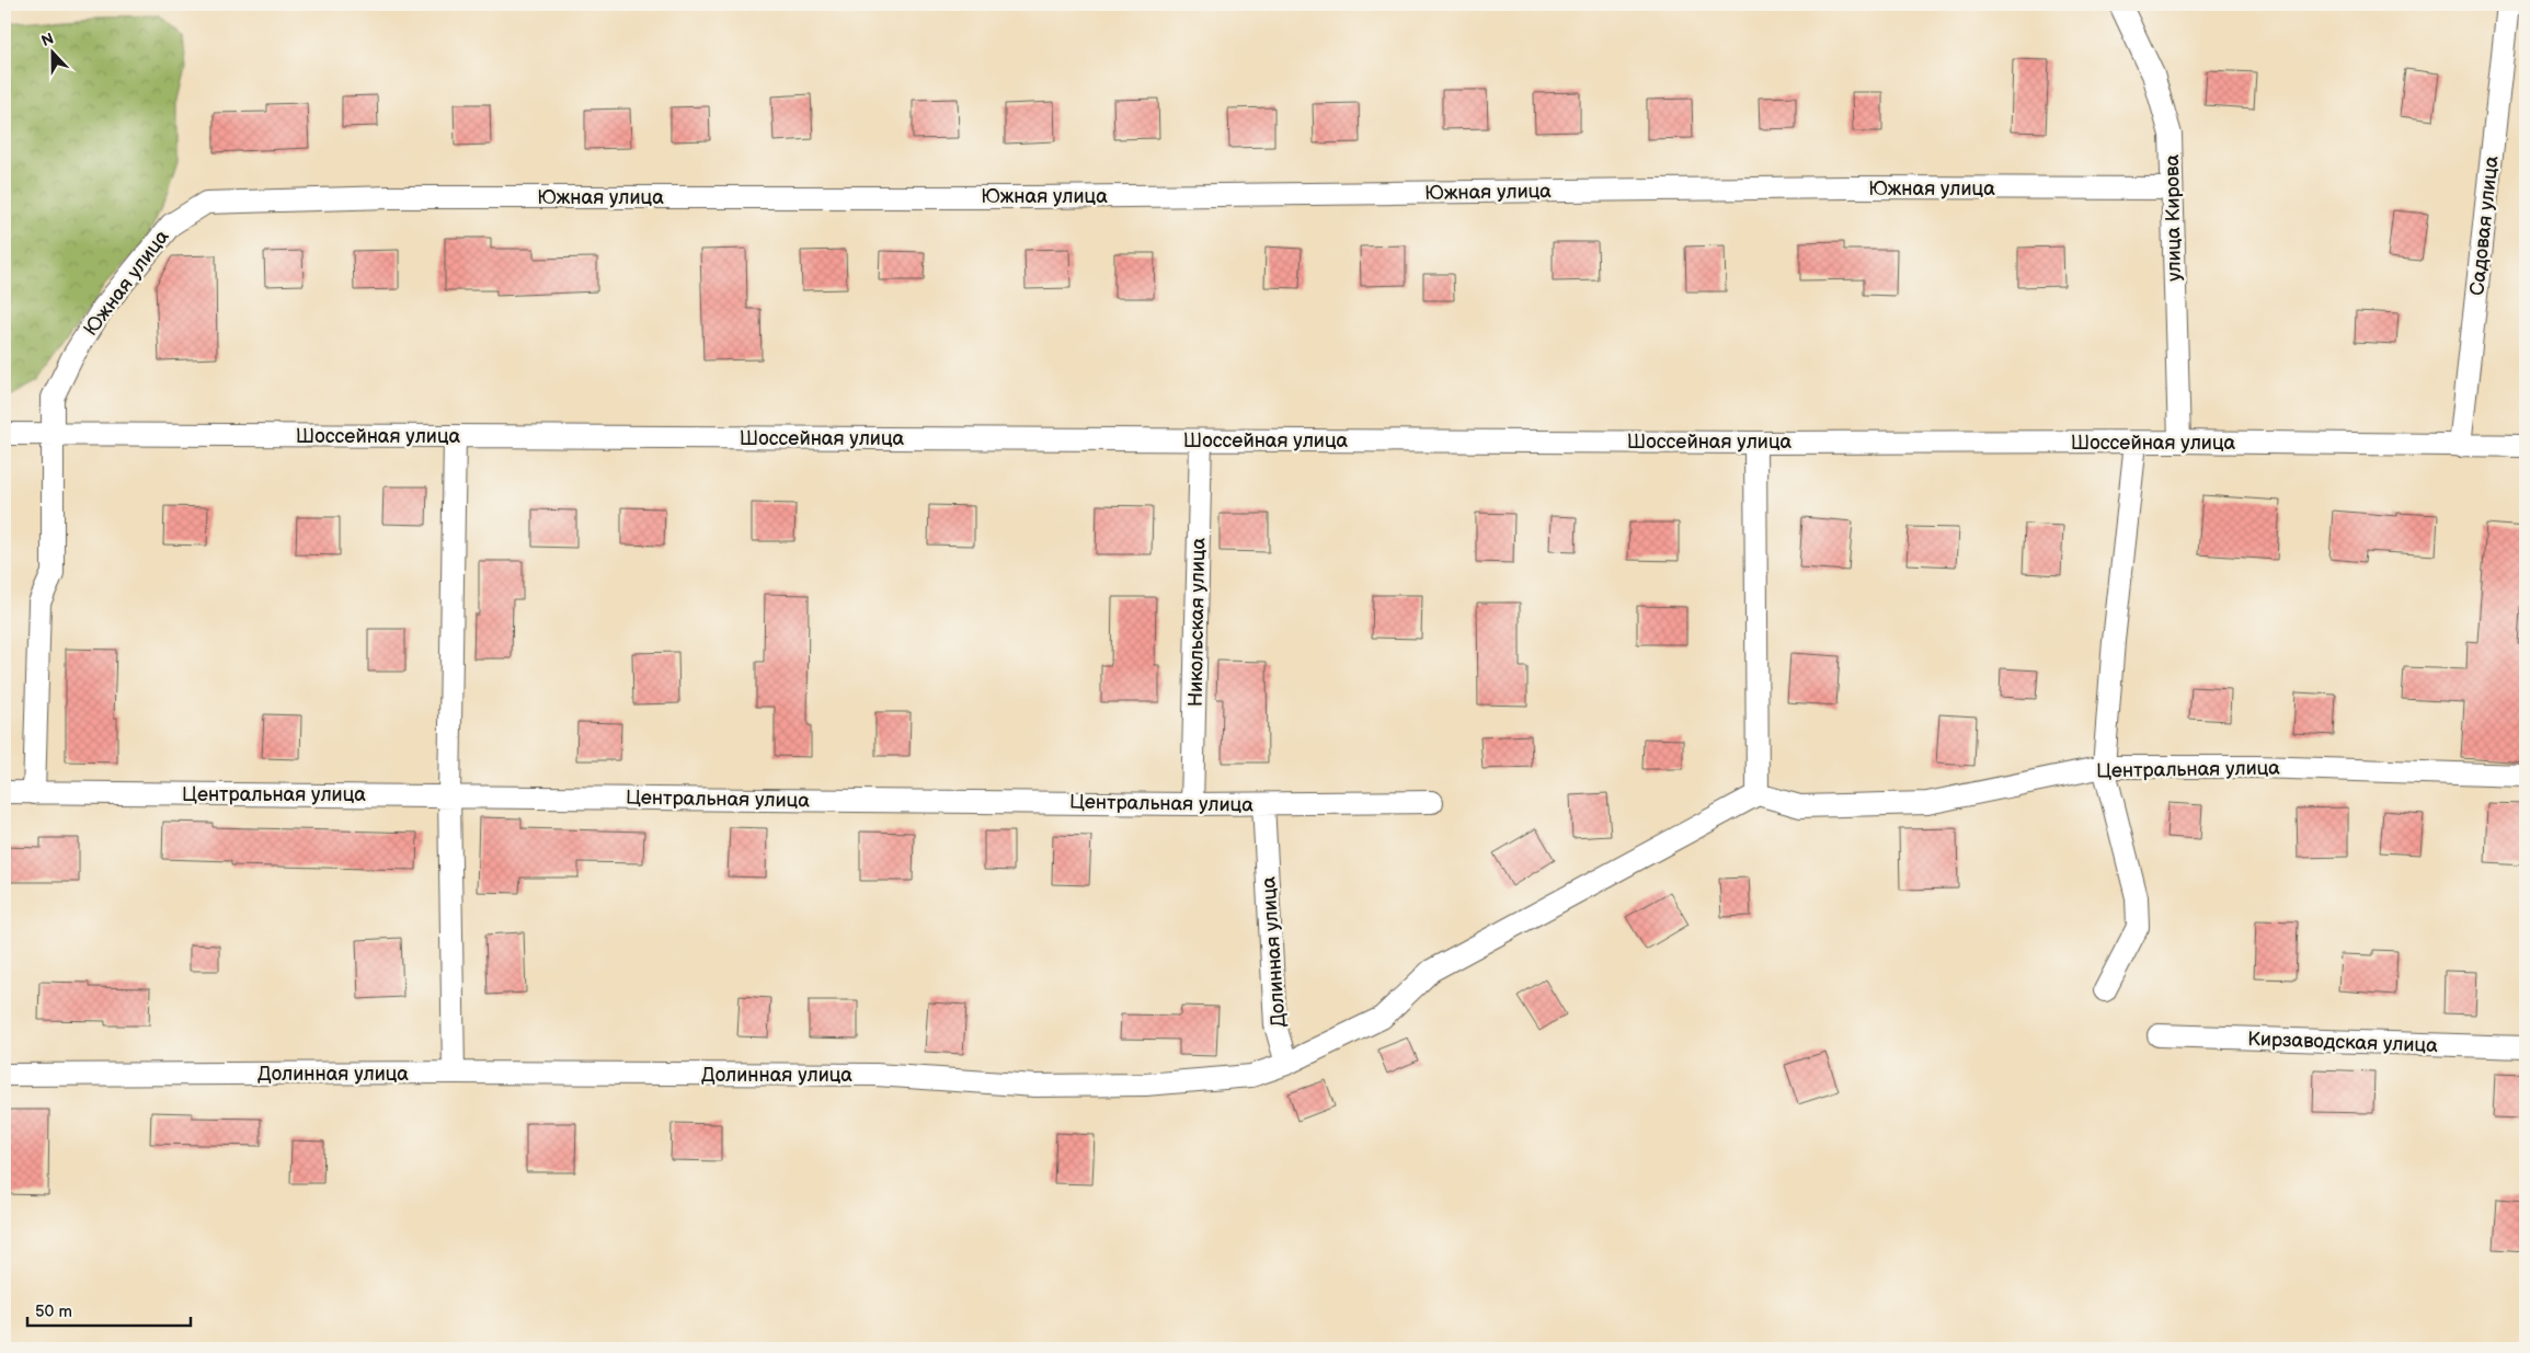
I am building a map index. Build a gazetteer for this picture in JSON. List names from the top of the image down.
{
  "streets": {
    "street": [
      "Южная улица",
      "улица Кирова",
      "Садовая улица",
      "Шоссейная улица",
      "Никольская улица",
      "Центральная улица",
      "Долинная улица",
      "Кирзаводская улица"
    ]
  },
  "crossings": [
    ["Южная улица", "улица Кирова"],
    ["Южная улица", "Шоссейная улица"],
    ["Южная улица", "Центральная улица"],
    ["улица Кирова", "Шоссейная улица"],
    ["Садовая улица", "Шоссейная улица"],
    ["Шоссейная улица", "Никольская улица"],
    ["Никольская улица", "Центральная улица"],
    ["Центральная улица", "Долинная улица"]
  ],
  "scale_bar": "50 m",
  "north": "top"
}
